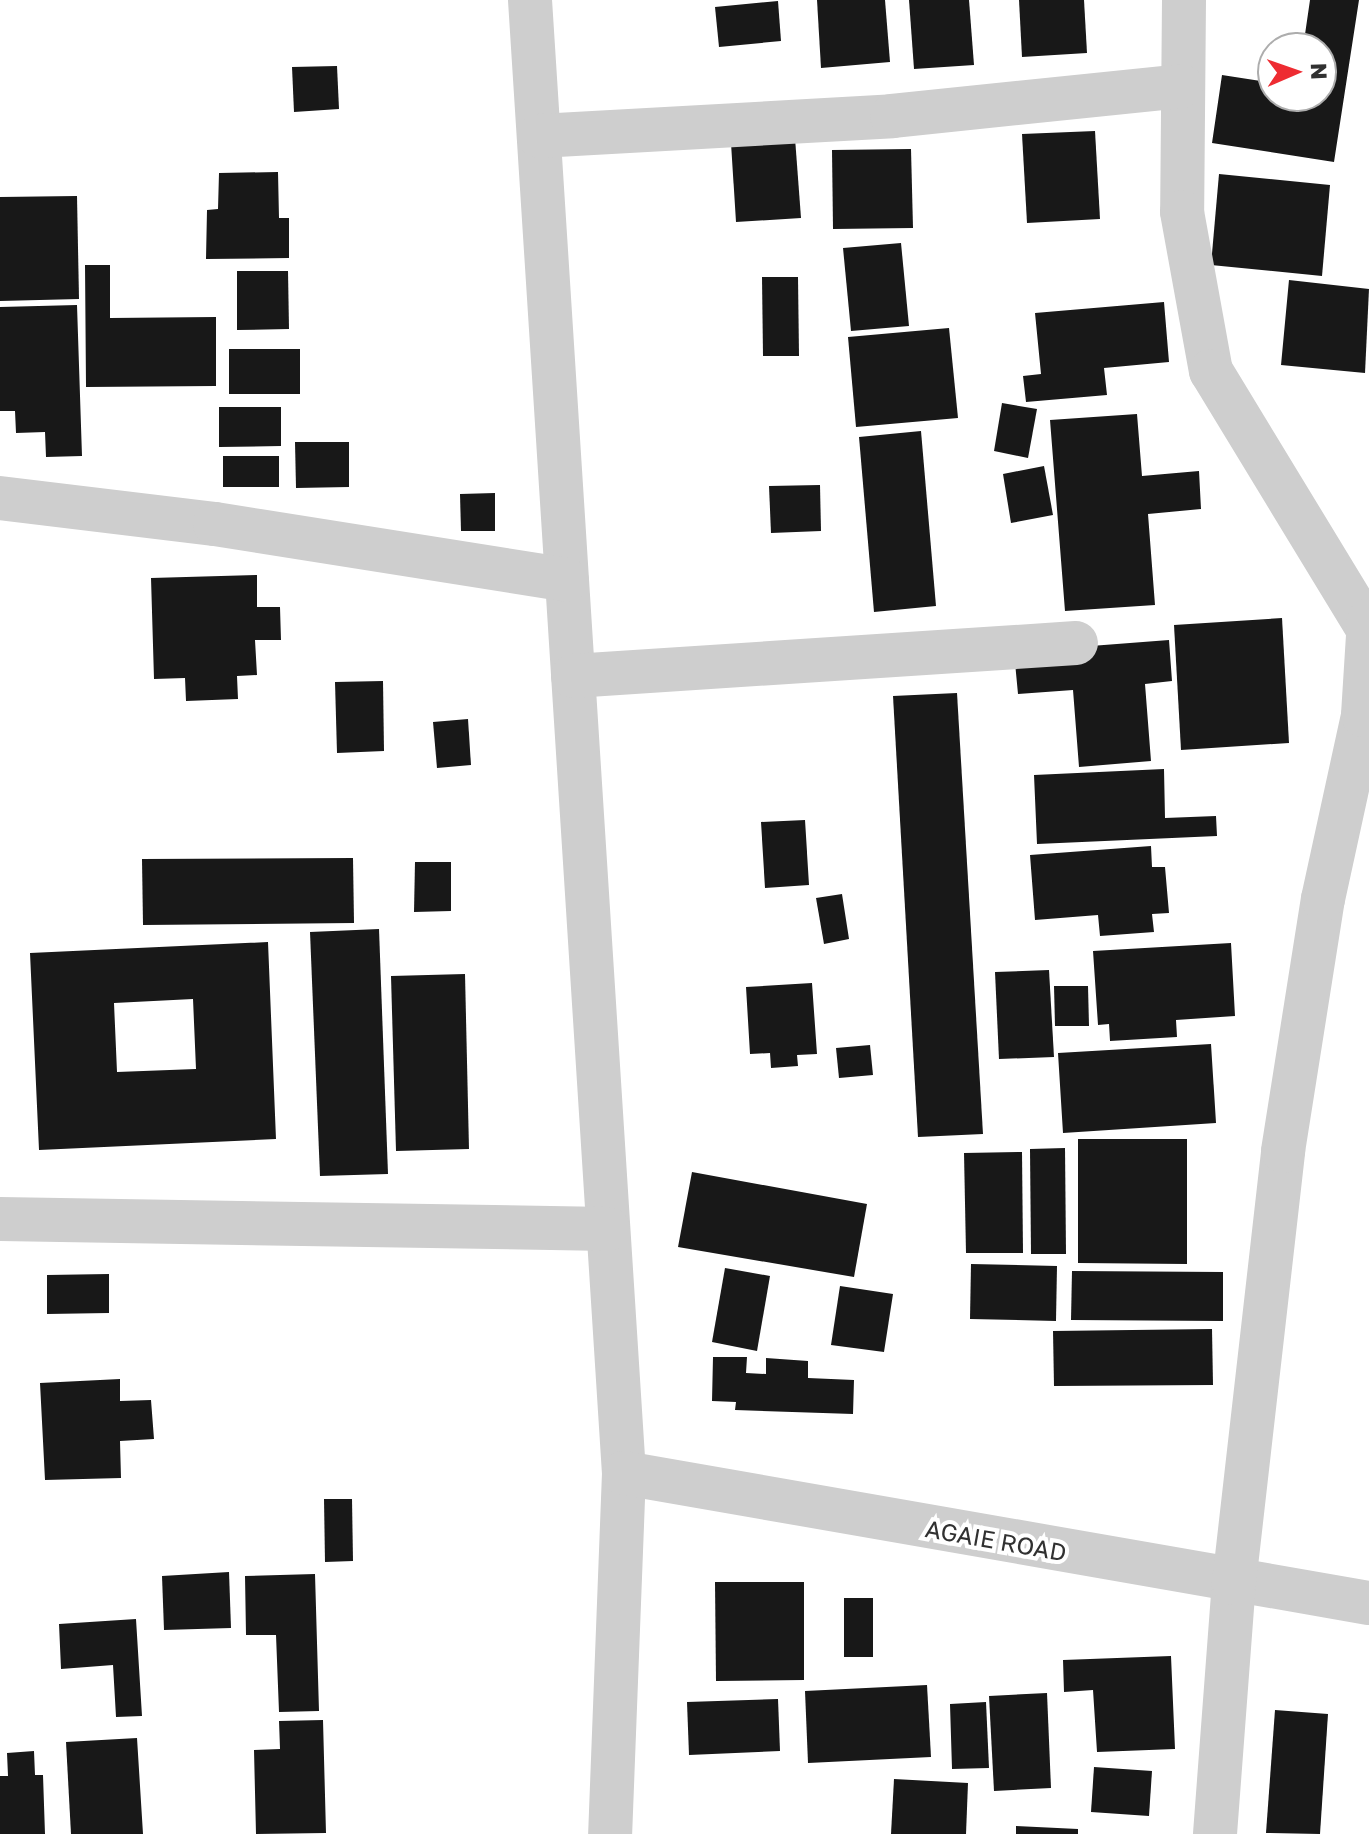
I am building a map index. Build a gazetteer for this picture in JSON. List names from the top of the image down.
{
  "streets": {
    "street": ["AGAIE ROAD"]
  },
  "north": "right"
}
